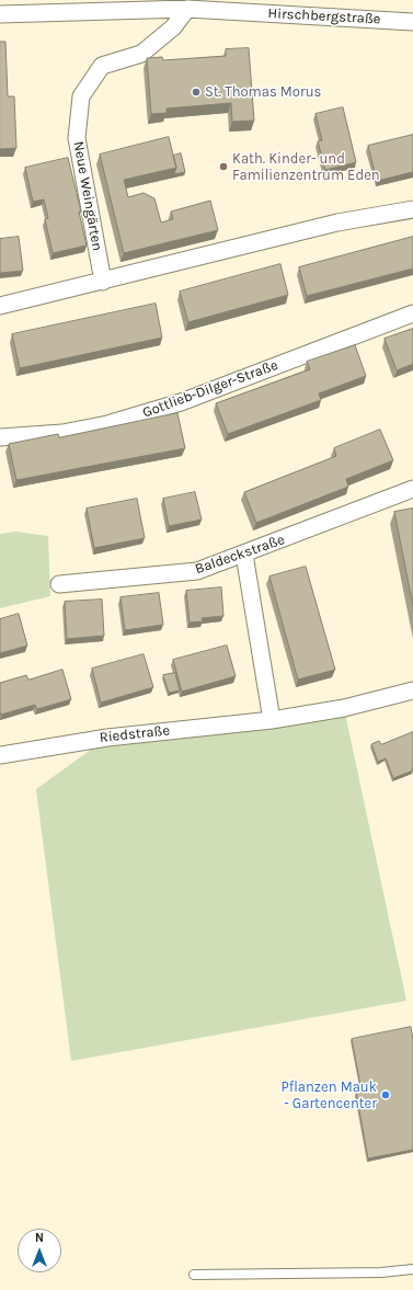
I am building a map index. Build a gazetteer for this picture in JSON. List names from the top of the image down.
{
  "streets": {
    "street": [
      "Hirschbergstraße",
      "Neue Weingärten",
      "Gottlieb-Dilger-Straße",
      "Baldeckstraße",
      "Riedstraße"
    ]
  },
  "crossings": [
    ["Hirschbergstraße", "Neue Weingärten"]
  ],
  "places": ["St. Thomas Morus", "Kath. Kinder- und Familienzentrum Eden", "Pflanzen Mauk - Gartencenter"],
  "north": "top"
}
